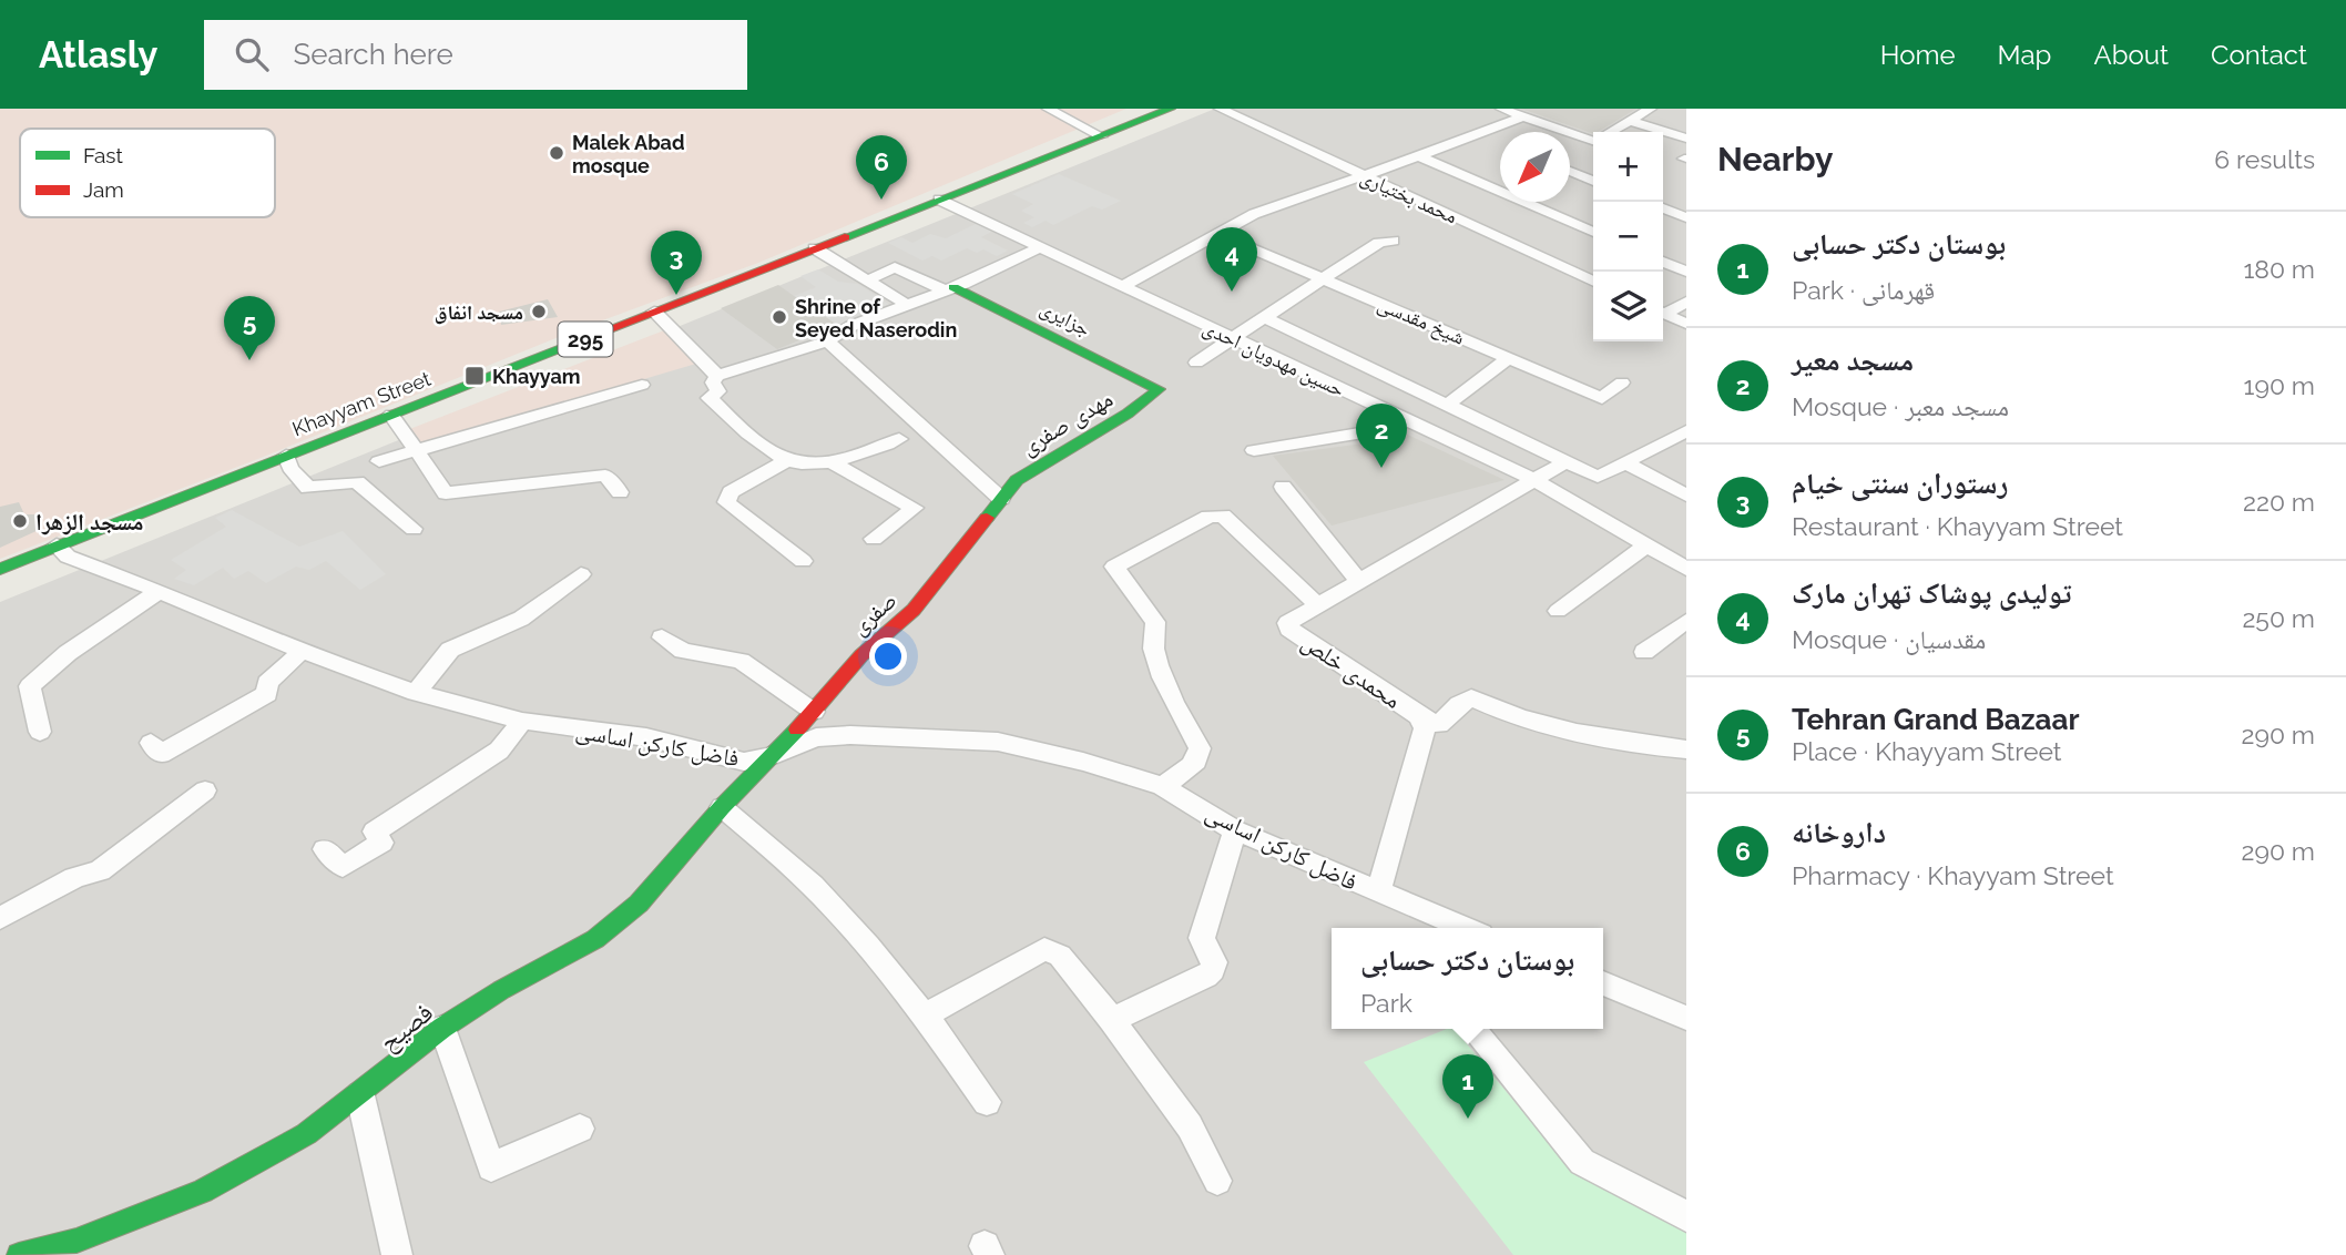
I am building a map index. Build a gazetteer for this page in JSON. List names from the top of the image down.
{
  "streets": {
    "main road": [
      "جزایری",
      "295",
      "Khayyam Street",
      "مهدی صفری",
      "صفری",
      "فصیح"
    ],
    "street": [
      "محمد بختیاری",
      "شیخ مقدسی",
      "حسین مهدویان احدی",
      "محمدی خلص",
      "فاضل کارکن اساسی"
    ]
  },
  "crossings": [
    ["جزایری", "مهدی صفری"],
    ["حسین مهدویان احدی", "Khayyam Street"],
    ["حسین مهدویان احدی", "محمدی خلص"],
    ["Khayyam Street", "فاضل کارکن اساسی"],
    ["مهدی صفری", "صفری"],
    ["صفری", "فاضل کارکن اساسی"],
    ["صفری", "فصیح"],
    ["محمدی خلص", "فاضل کارکن اساسی"],
    ["فاضل کارکن اساسی", "فصیح"]
  ],
  "places": {
    "other": [
      "Malek Abad mosque",
      "مسجد انفاق",
      "Shrine of Seyed Naserodin",
      "مسجد الزهرا"
    ],
    "transit": ["Khayyam"]
  },
  "legend": ["Fast", "Jam"],
  "north": "bottom left",
  "page": {
    "header": "Atlasly",
    "search": "Search here",
    "nav": [
      "Home",
      "Map",
      "About",
      "Contact"
    ],
    "heading": ["Nearby", "6 results"],
    "map_buttons": ["+", "−"],
    "pins": [
      "6",
      "4",
      "3",
      "5",
      "2",
      "1"
    ],
    "list": [
      {
        "mark": "1",
        "name": "بوستان دکتر حسابی",
        "note": "Park · قهرمانی",
        "value": "180 m"
      },
      {
        "mark": "2",
        "name": "مسجد معیر",
        "note": "Mosque · مسجد معبر",
        "value": "190 m"
      },
      {
        "mark": "3",
        "name": "رستوران سنتی خیام",
        "note": "Restaurant · Khayyam Street",
        "value": "220 m"
      },
      {
        "mark": "4",
        "name": "تولیدی پوشاک تهران مارک",
        "note": "Mosque · مقدسیان",
        "value": "250 m"
      },
      {
        "mark": "5",
        "name": "Tehran Grand Bazaar",
        "note": "Place · Khayyam Street",
        "value": "290 m"
      },
      {
        "mark": "6",
        "name": "داروخانه",
        "note": "Pharmacy · Khayyam Street",
        "value": "290 m"
      }
    ],
    "popup": ["بوستان دکتر حسابی", "Park"]
  }
}
